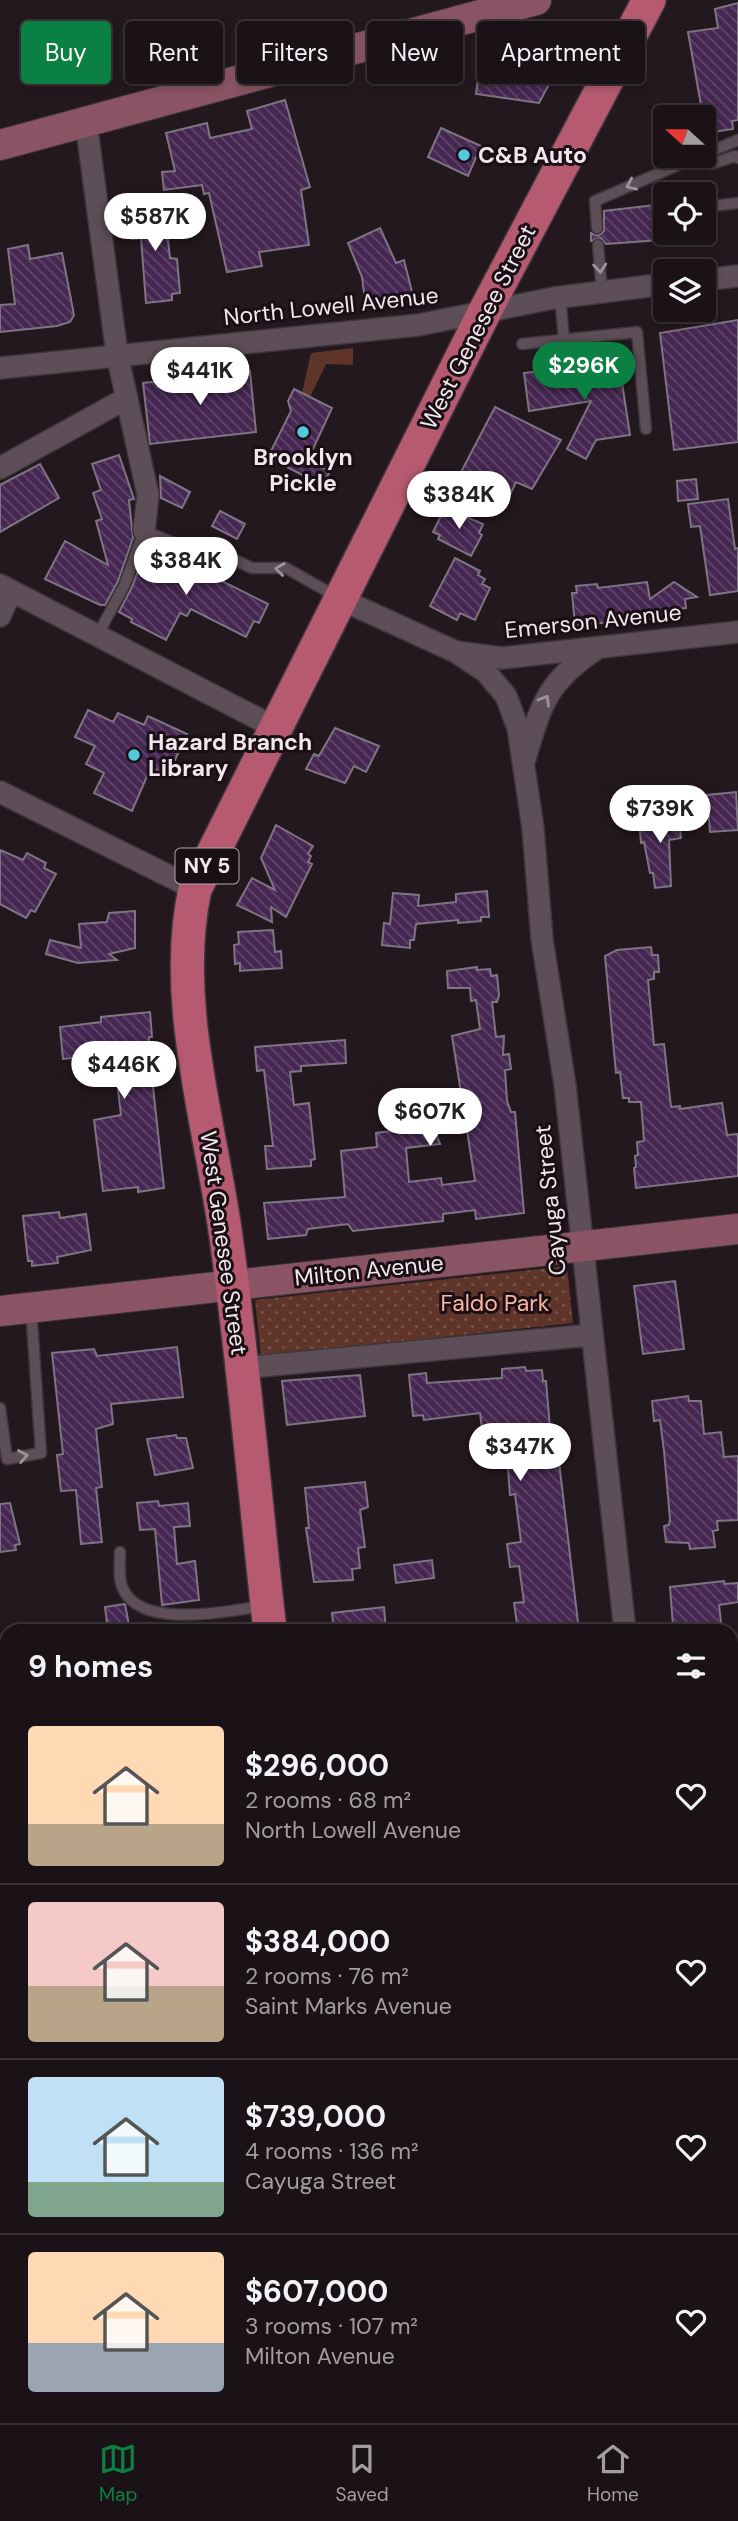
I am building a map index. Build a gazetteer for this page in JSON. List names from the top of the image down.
{
  "streets": {
    "main road": ["West Genesee Street", "NY 5"],
    "street": [
      "North Lowell Avenue",
      "Emerson Avenue",
      "Cayuga Street",
      "Milton Avenue"
    ]
  },
  "crossings": [
    ["North Lowell Avenue", "West Genesee Street"],
    ["West Genesee Street", "Emerson Avenue"],
    ["West Genesee Street", "Milton Avenue"],
    ["Emerson Avenue", "Cayuga Street"],
    ["Cayuga Street", "Milton Avenue"]
  ],
  "parks": ["Faldo Park"],
  "places": ["C&B Auto", "Brooklyn Pickle", "Hazard Branch Library"],
  "north": "left",
  "page": {
    "chip": [
      "Buy",
      "Rent",
      "Filters",
      "New",
      "Apartment"
    ],
    "price": [
      "$587K",
      "$296K",
      "$441K",
      "$384K",
      "$384K",
      "$739K",
      "$446K",
      "$607K",
      "$347K"
    ],
    "heading": "9 homes",
    "list": [
      {
        "name": "$296,000",
        "note": "2 rooms · 68 m² · North Lowell Avenue"
      },
      {
        "name": "$384,000",
        "note": "2 rooms · 76 m² · Saint Marks Avenue"
      },
      {
        "name": "$739,000",
        "note": "4 rooms · 136 m² · Cayuga Street"
      },
      {
        "name": "$607,000",
        "note": "3 rooms · 107 m² · Milton Avenue"
      }
    ],
    "tabs": ["Map", "Saved", "Home"]
  }
}
